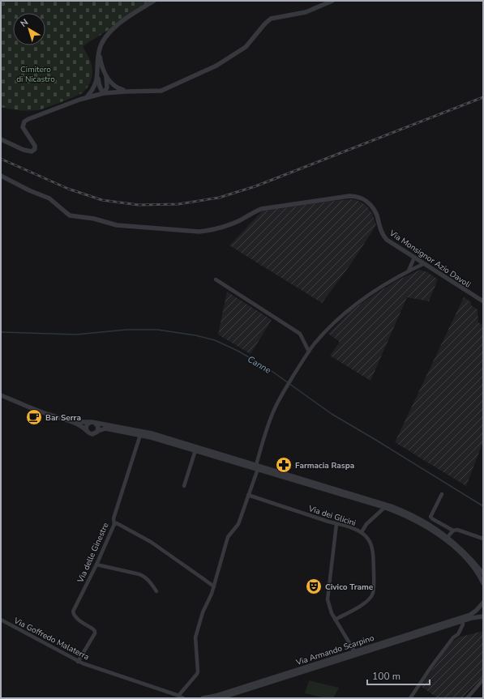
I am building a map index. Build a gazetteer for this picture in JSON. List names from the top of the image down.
{
  "streets": {
    "street": [
      "Via Monsignor Azio Davoli",
      "Via dei Glicini",
      "Via delle Ginestre",
      "Via Goffredo Malaterra",
      "Via Armando Scarpino"
    ]
  },
  "crossings": [
    ["Via delle Ginestre", "Via Goffredo Malaterra"]
  ],
  "water": ["Canne"],
  "parks": ["Cimitero di Nicastro"],
  "places": {
    "cafe": ["Bar Serra"],
    "pharmacy": ["Farmacia Raspa"],
    "theatre": ["Civico Trame"]
  },
  "scale_bar": "100 m",
  "north": "top left"
}
